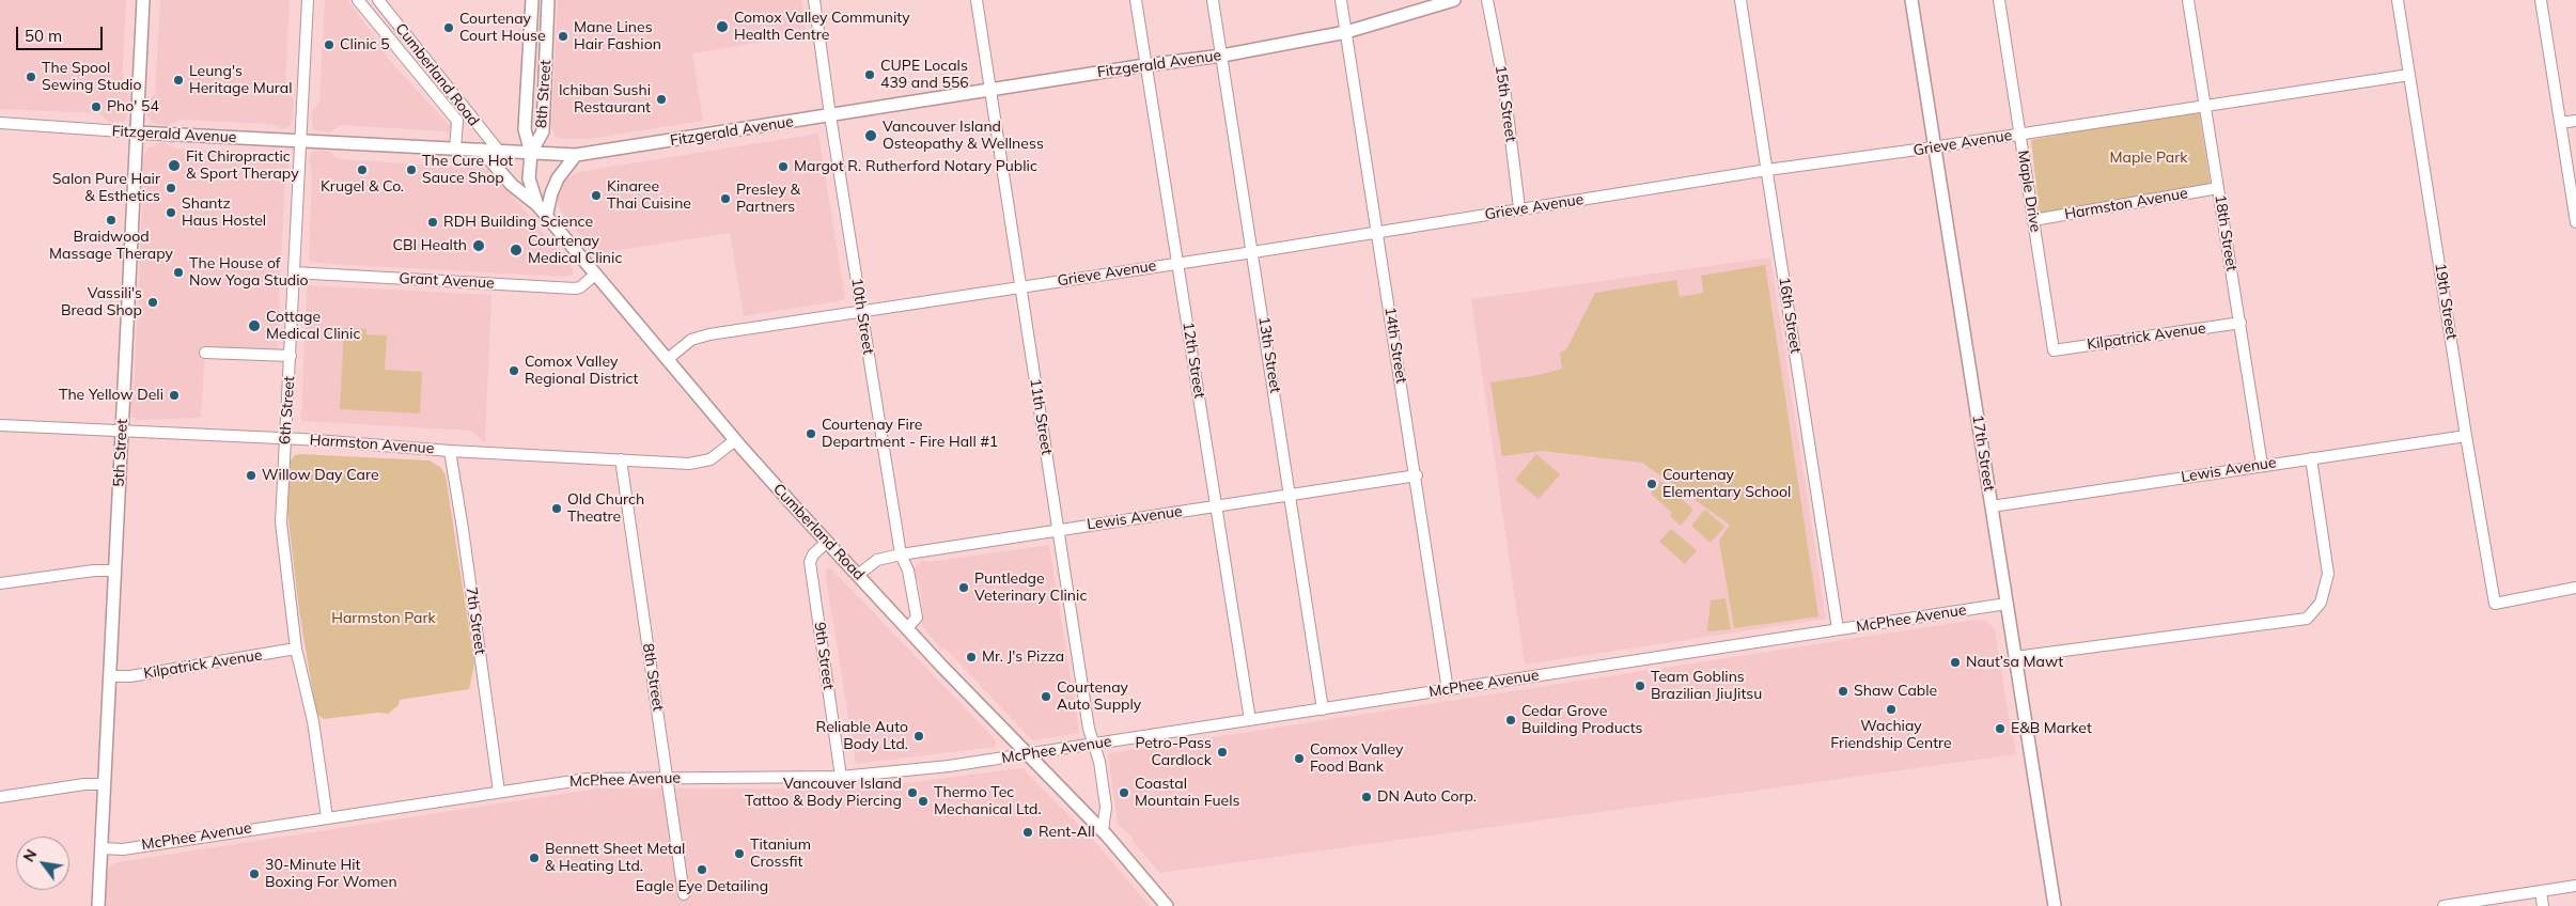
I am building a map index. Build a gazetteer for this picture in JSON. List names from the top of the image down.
{
  "streets": {
    "street": [
      "Fitzgerald Avenue",
      "Cumberland Road",
      "8th Street",
      "15th Street",
      "Grieve Avenue",
      "Maple Drive",
      "Harmston Avenue",
      "18th Street",
      "Grant Avenue",
      "19th Street",
      "16th Street",
      "10th Street",
      "Kilpatrick Avenue",
      "14th Street",
      "13th Street",
      "12th Street",
      "6th Street",
      "11th Street",
      "5th Street",
      "17th Street",
      "Lewis Avenue",
      "McPhee Avenue",
      "7th Street",
      "9th Street"
    ]
  },
  "crossings": [
    ["Fitzgerald Avenue", "Cumberland Road"],
    ["Fitzgerald Avenue", "8th Street"],
    ["Fitzgerald Avenue", "10th Street"],
    ["Fitzgerald Avenue", "14th Street"],
    ["Fitzgerald Avenue", "13th Street"],
    ["Fitzgerald Avenue", "12th Street"],
    ["Fitzgerald Avenue", "6th Street"],
    ["Fitzgerald Avenue", "11th Street"],
    ["Fitzgerald Avenue", "5th Street"],
    ["Cumberland Road", "8th Street"],
    ["Cumberland Road", "Grieve Avenue"],
    ["Cumberland Road", "Harmston Avenue"],
    ["Cumberland Road", "Grant Avenue"],
    ["Cumberland Road", "10th Street"],
    ["Cumberland Road", "11th Street"],
    ["Cumberland Road", "Lewis Avenue"],
    ["Cumberland Road", "McPhee Avenue"],
    ["Cumberland Road", "9th Street"],
    ["8th Street", "Harmston Avenue"],
    ["8th Street", "McPhee Avenue"],
    ["15th Street", "Grieve Avenue"],
    ["Grieve Avenue", "Maple Drive"],
    ["Grieve Avenue", "18th Street"],
    ["Grieve Avenue", "19th Street"],
    ["Grieve Avenue", "16th Street"],
    ["Grieve Avenue", "10th Street"],
    ["Grieve Avenue", "14th Street"],
    ["Grieve Avenue", "13th Street"],
    ["Grieve Avenue", "12th Street"],
    ["Grieve Avenue", "11th Street"],
    ["Grieve Avenue", "17th Street"],
    ["Maple Drive", "Harmston Avenue"],
    ["Maple Drive", "Kilpatrick Avenue"],
    ["Harmston Avenue", "18th Street"],
    ["Harmston Avenue", "6th Street"],
    ["Harmston Avenue", "5th Street"],
    ["Harmston Avenue", "7th Street"],
    ["18th Street", "Kilpatrick Avenue"],
    ["18th Street", "Lewis Avenue"],
    ["Grant Avenue", "6th Street"],
    ["19th Street", "Lewis Avenue"],
    ["16th Street", "McPhee Avenue"],
    ["10th Street", "Lewis Avenue"],
    ["Kilpatrick Avenue", "6th Street"],
    ["Kilpatrick Avenue", "5th Street"],
    ["14th Street", "Lewis Avenue"],
    ["14th Street", "McPhee Avenue"],
    ["13th Street", "Lewis Avenue"],
    ["13th Street", "McPhee Avenue"],
    ["12th Street", "Lewis Avenue"],
    ["12th Street", "McPhee Avenue"],
    ["6th Street", "McPhee Avenue"],
    ["11th Street", "Lewis Avenue"],
    ["11th Street", "McPhee Avenue"],
    ["5th Street", "McPhee Avenue"],
    ["17th Street", "Lewis Avenue"],
    ["17th Street", "McPhee Avenue"],
    ["McPhee Avenue", "7th Street"],
    ["McPhee Avenue", "9th Street"]
  ],
  "parks": ["Maple Park", "Harmston Park"],
  "places": [
    "Comox Valley Community Health Centre",
    "Courtenay Court House",
    "Mane Lines Hair Fashion",
    "Clinic 5",
    "CUPE Locals 439 and 556",
    "The Spool Sewing Studio",
    "Leung's Heritage Mural",
    "Ichiban Sushi Restaurant",
    "Pho' 54",
    "Vancouver Island Osteopathy & Wellness",
    "Fit Chiropractic & Sport Therapy",
    "Margot R. Rutherford Notary Public",
    "Krugel & Co.",
    "The Cure Hot Sauce Shop",
    "Salon Pure Hair & Esthetics",
    "Kinaree Thai Cuisine",
    "Presley & Partners",
    "Shantz Haus Hostel",
    "Braidwood Massage Therapy",
    "RDH Building Science",
    "CBI Health",
    "Courtenay Medical Clinic",
    "The House of Now Yoga Studio",
    "Vassili's Bread Shop",
    "Cottage Medical Clinic",
    "Comox Valley Regional District",
    "The Yellow Deli",
    "Courtenay Fire Department - Fire Hall #1",
    "Willow Day Care",
    "Courtenay Elementary School",
    "Old Church Theatre",
    "Puntledge Veterinary Clinic",
    "Mr. J's Pizza",
    "Naut’sa Mawt",
    "Team Goblins Brazilian JiuJitsu",
    "Shaw Cable",
    "Courtenay Auto Supply",
    "Wachiay Friendship Centre",
    "Cedar Grove Building Products",
    "E&B Market",
    "Reliable Auto Body Ltd.",
    "Petro-Pass Cardlock",
    "Comox Valley Food Bank",
    "Vancouver Island Tattoo & Body Piercing",
    "Coastal Mountain Fuels",
    "DN Auto Corp.",
    "Thermo Tec Mechanical Ltd.",
    "Rent-All",
    "Titanium Crossfit",
    "Bennett Sheet Metal & Heating Ltd.",
    "Eagle Eye Detailing",
    "30-Minute Hit Boxing For Women"
  ],
  "scale_bar": "50 m",
  "north": "top left"
}
